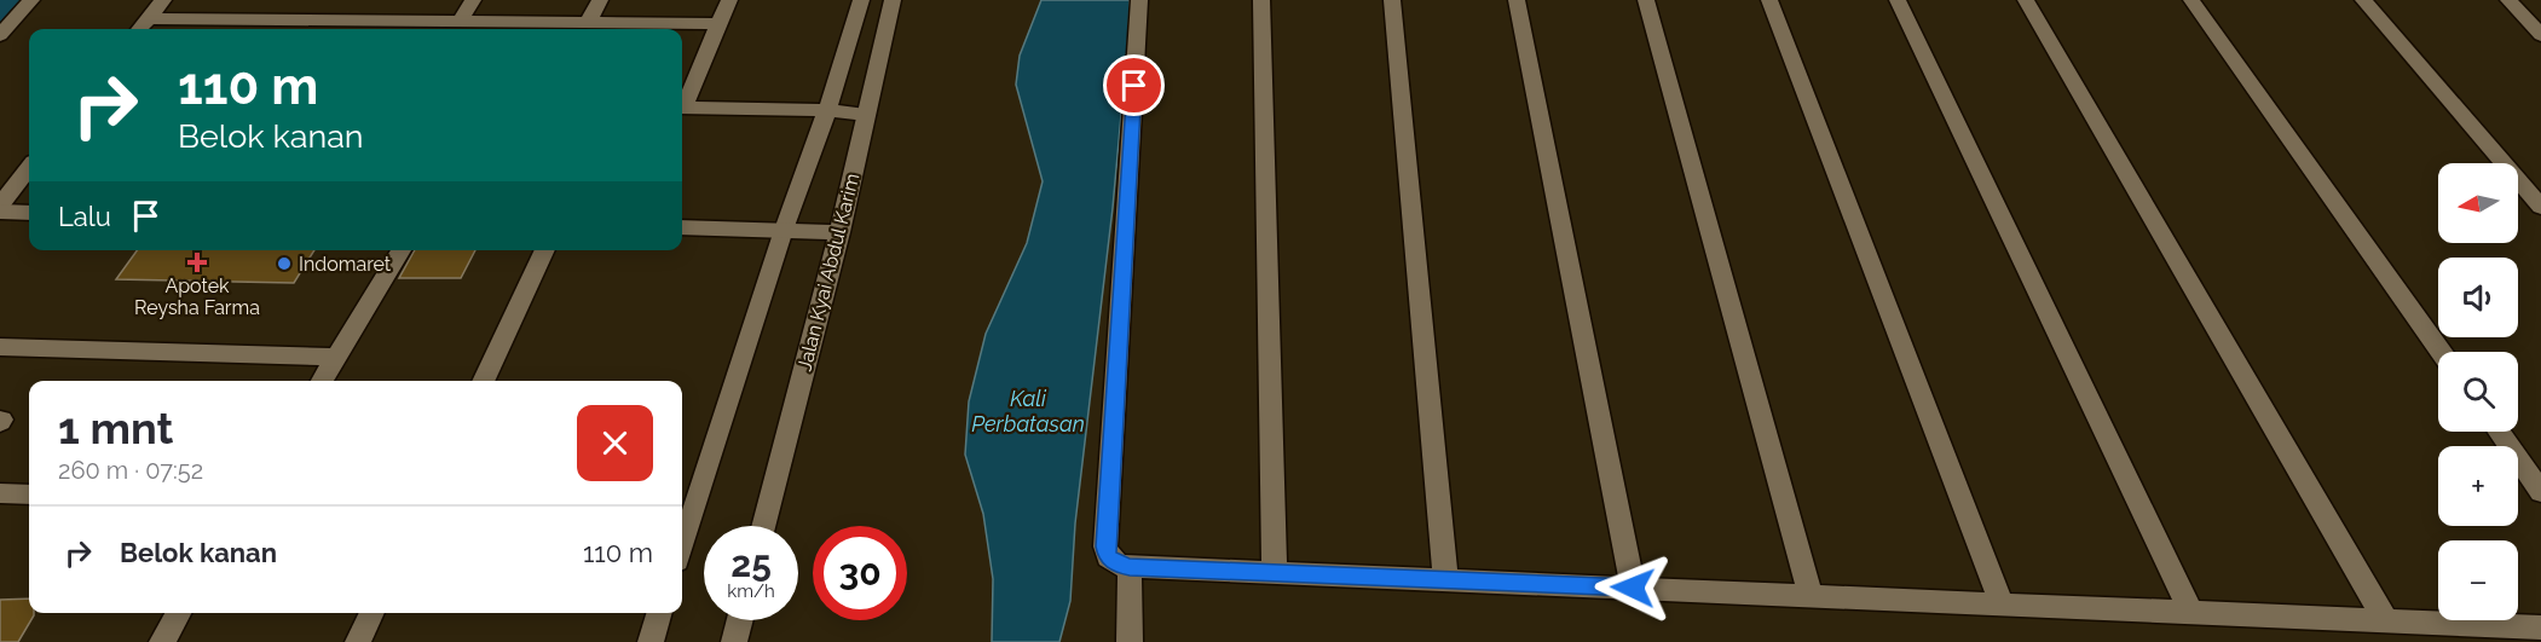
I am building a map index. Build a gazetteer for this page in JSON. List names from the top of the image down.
{
  "streets": {
    "street": ["Jalan Kyai Abdul Karim"]
  },
  "water": ["Kali Perbatasan"],
  "places": {
    "health": ["Apotek Reysha Farma"],
    "other": ["Indomaret"]
  },
  "north": "left",
  "page": {
    "turn": ["110 m", "Belok kanan"],
    "map_buttons": ["+", "−"],
    "then": "Lalu",
    "heading": ["1 mnt", "260 m · 07:52"],
    "list": [
      {
        "name": "Belok kanan",
        "value": "110 m"
      }
    ],
    "speed": "25 km/h",
    "limit": "30"
  }
}
